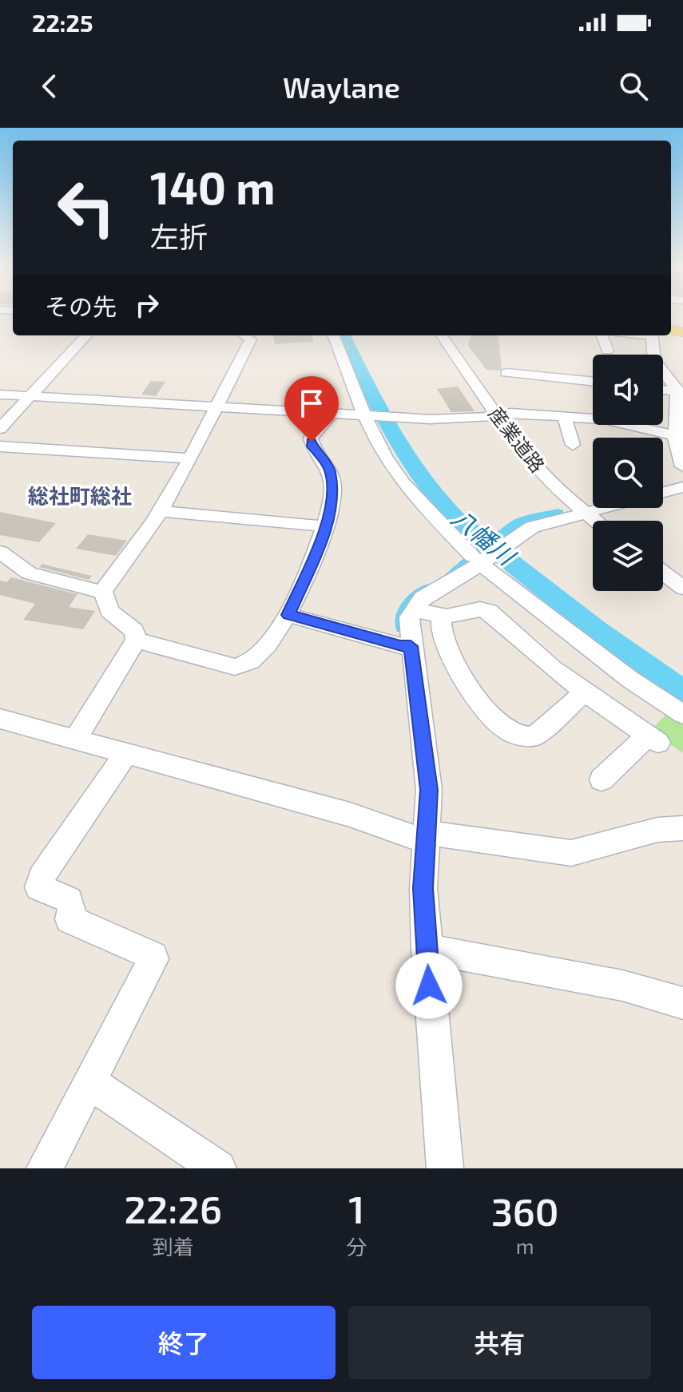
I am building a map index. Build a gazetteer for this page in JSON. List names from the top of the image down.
{
  "streets": {
    "street": ["産業道路"]
  },
  "districts": ["総社町総社"],
  "water": ["八幡川"],
  "page": {
    "status": "22:25",
    "header": "Waylane",
    "turn": ["140 m", "左折"],
    "then": "その先",
    "eta": [
      "22:26",
      "到着",
      "1",
      "分",
      "360",
      "m"
    ],
    "buttons": ["終了", "共有"]
  }
}
